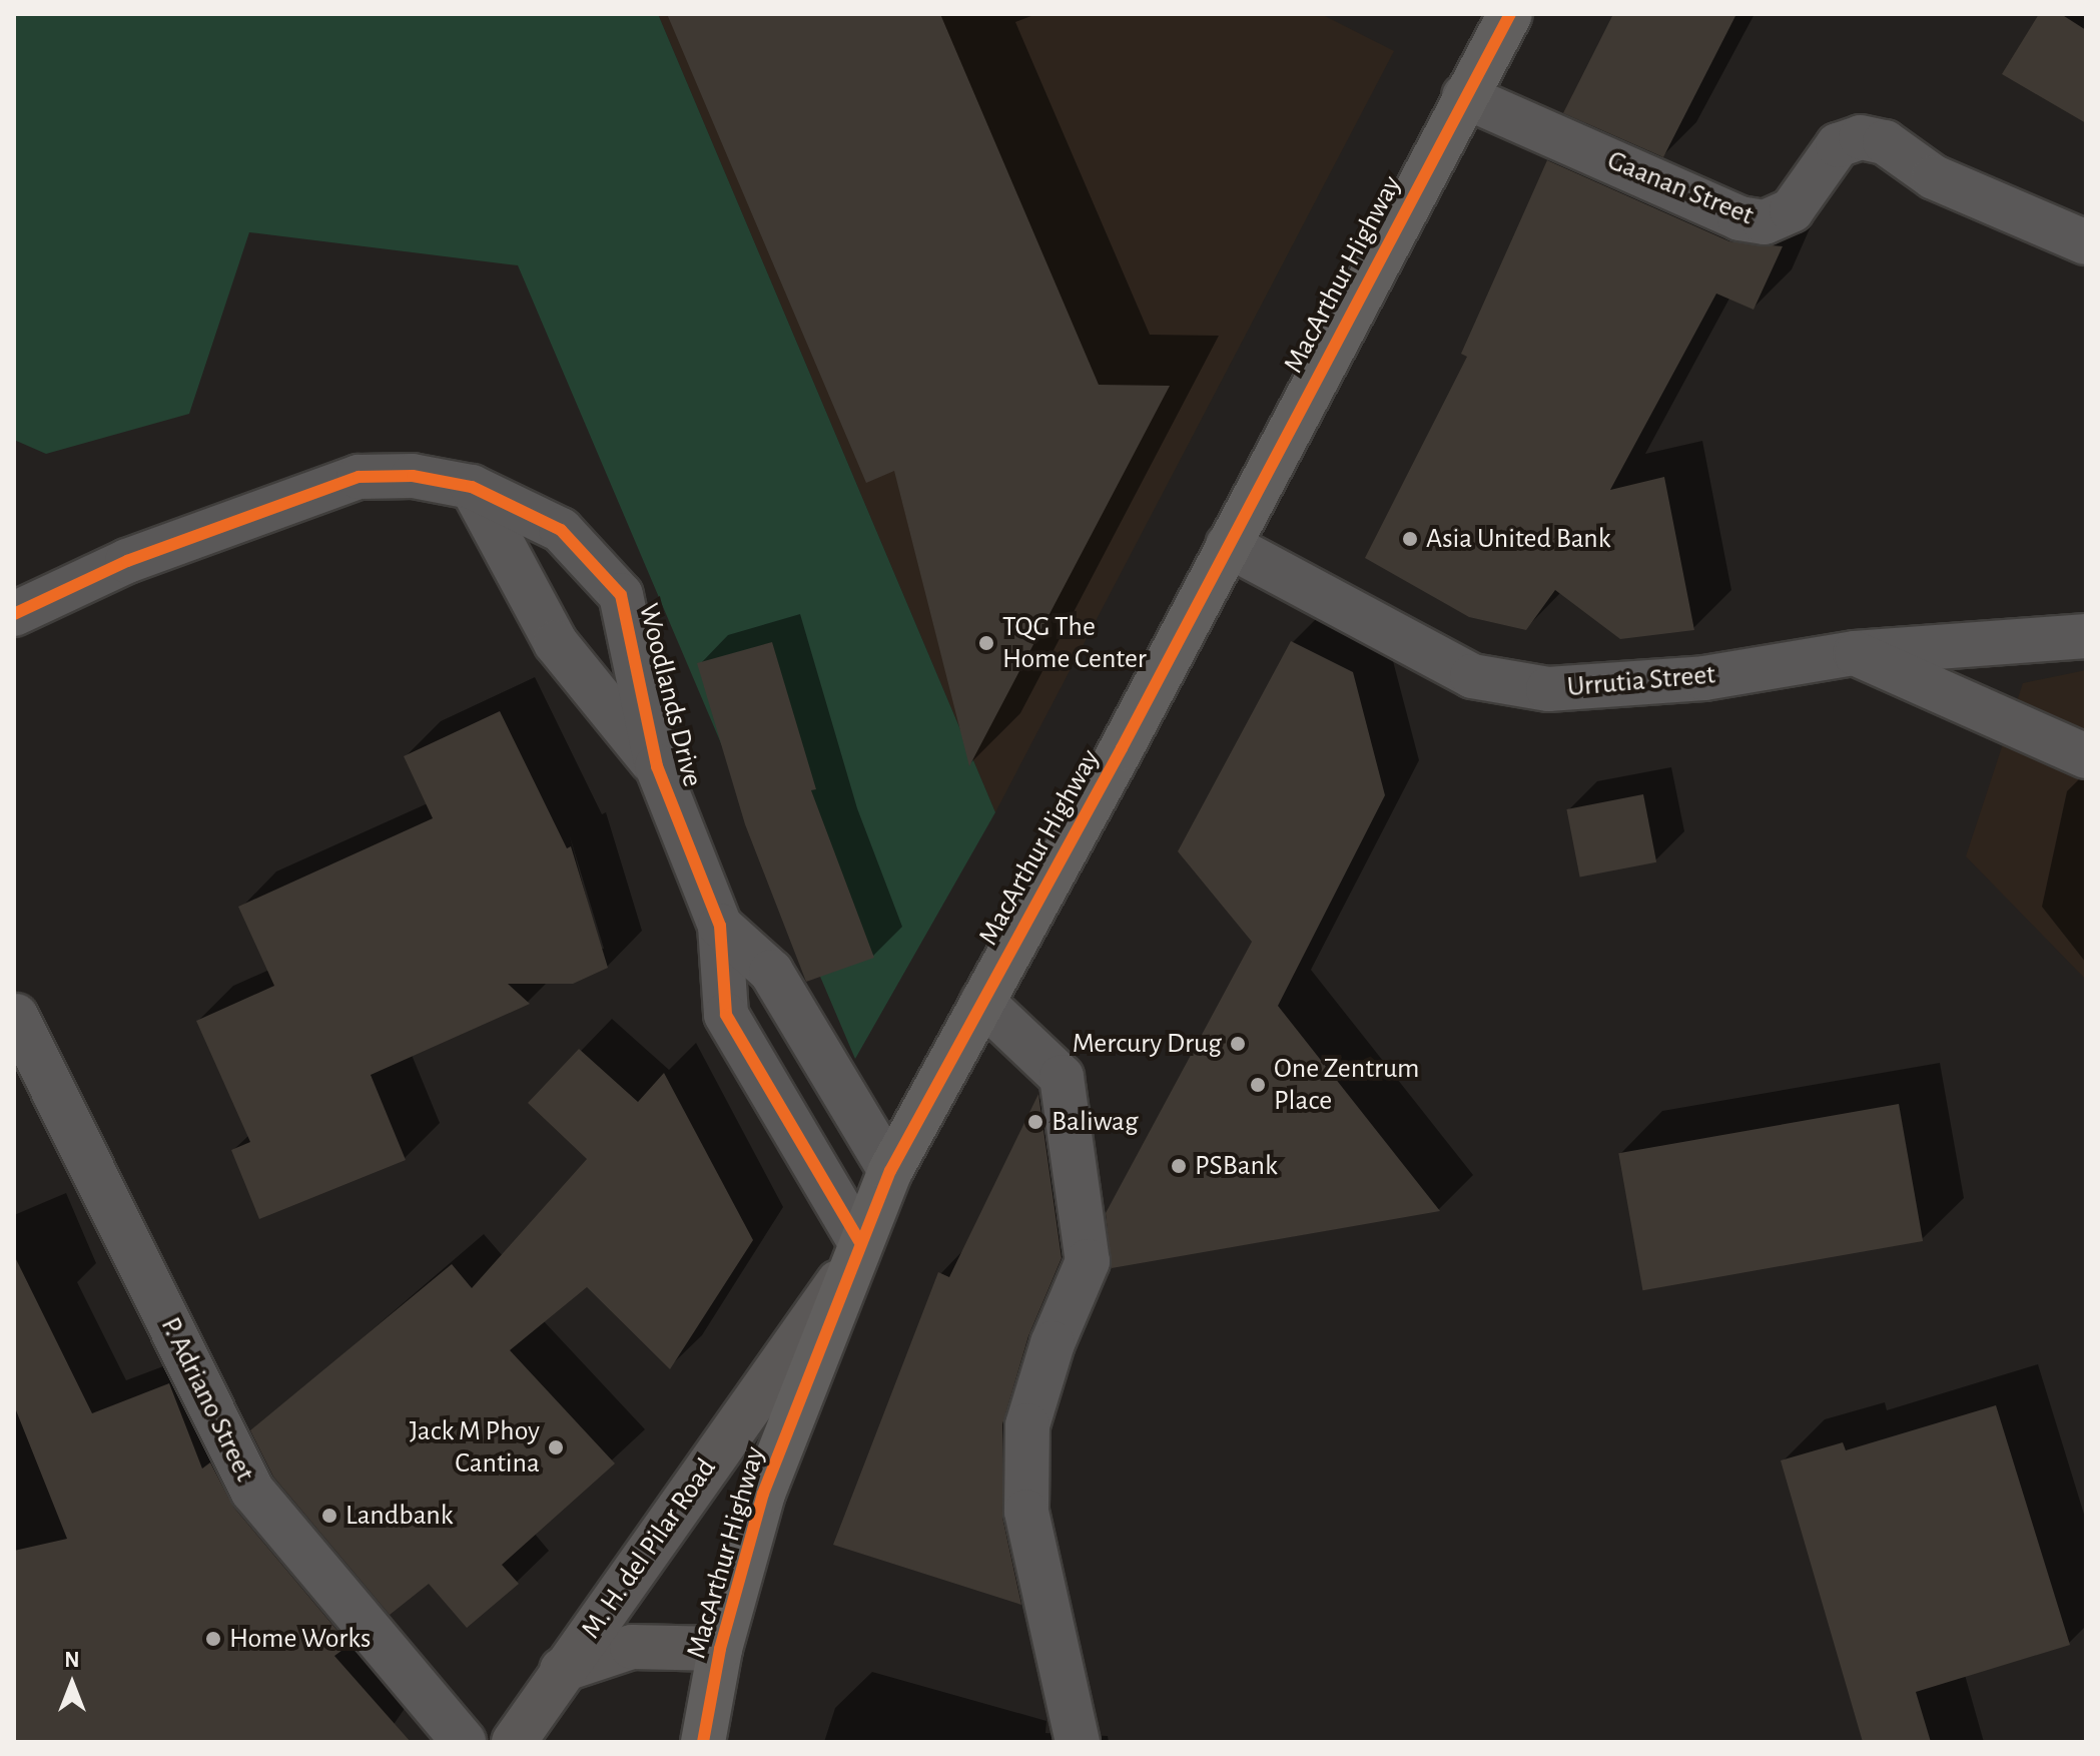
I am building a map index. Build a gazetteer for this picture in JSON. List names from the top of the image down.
{
  "streets": {
    "highway": ["MacArthur Highway"],
    "main road": ["M. H. del Pilar Road"],
    "street": [
      "Gaanan Street",
      "Urrutia Street",
      "Woodlands Drive",
      "P. Adriano Street"
    ]
  },
  "crossings": [
    ["Gaanan Street", "MacArthur Highway"],
    ["MacArthur Highway", "Urrutia Street"],
    ["MacArthur Highway", "Woodlands Drive"],
    ["MacArthur Highway", "M. H. del Pilar Road"],
    ["Woodlands Drive", "M. H. del Pilar Road"]
  ],
  "places": [
    "Asia United Bank",
    "TQG The Home Center",
    "Mercury Drug",
    "One Zentrum Place",
    "Baliwag",
    "PSBank",
    "Jack M Phoy Cantina",
    "Landbank",
    "Home Works"
  ],
  "north": "top"
}
